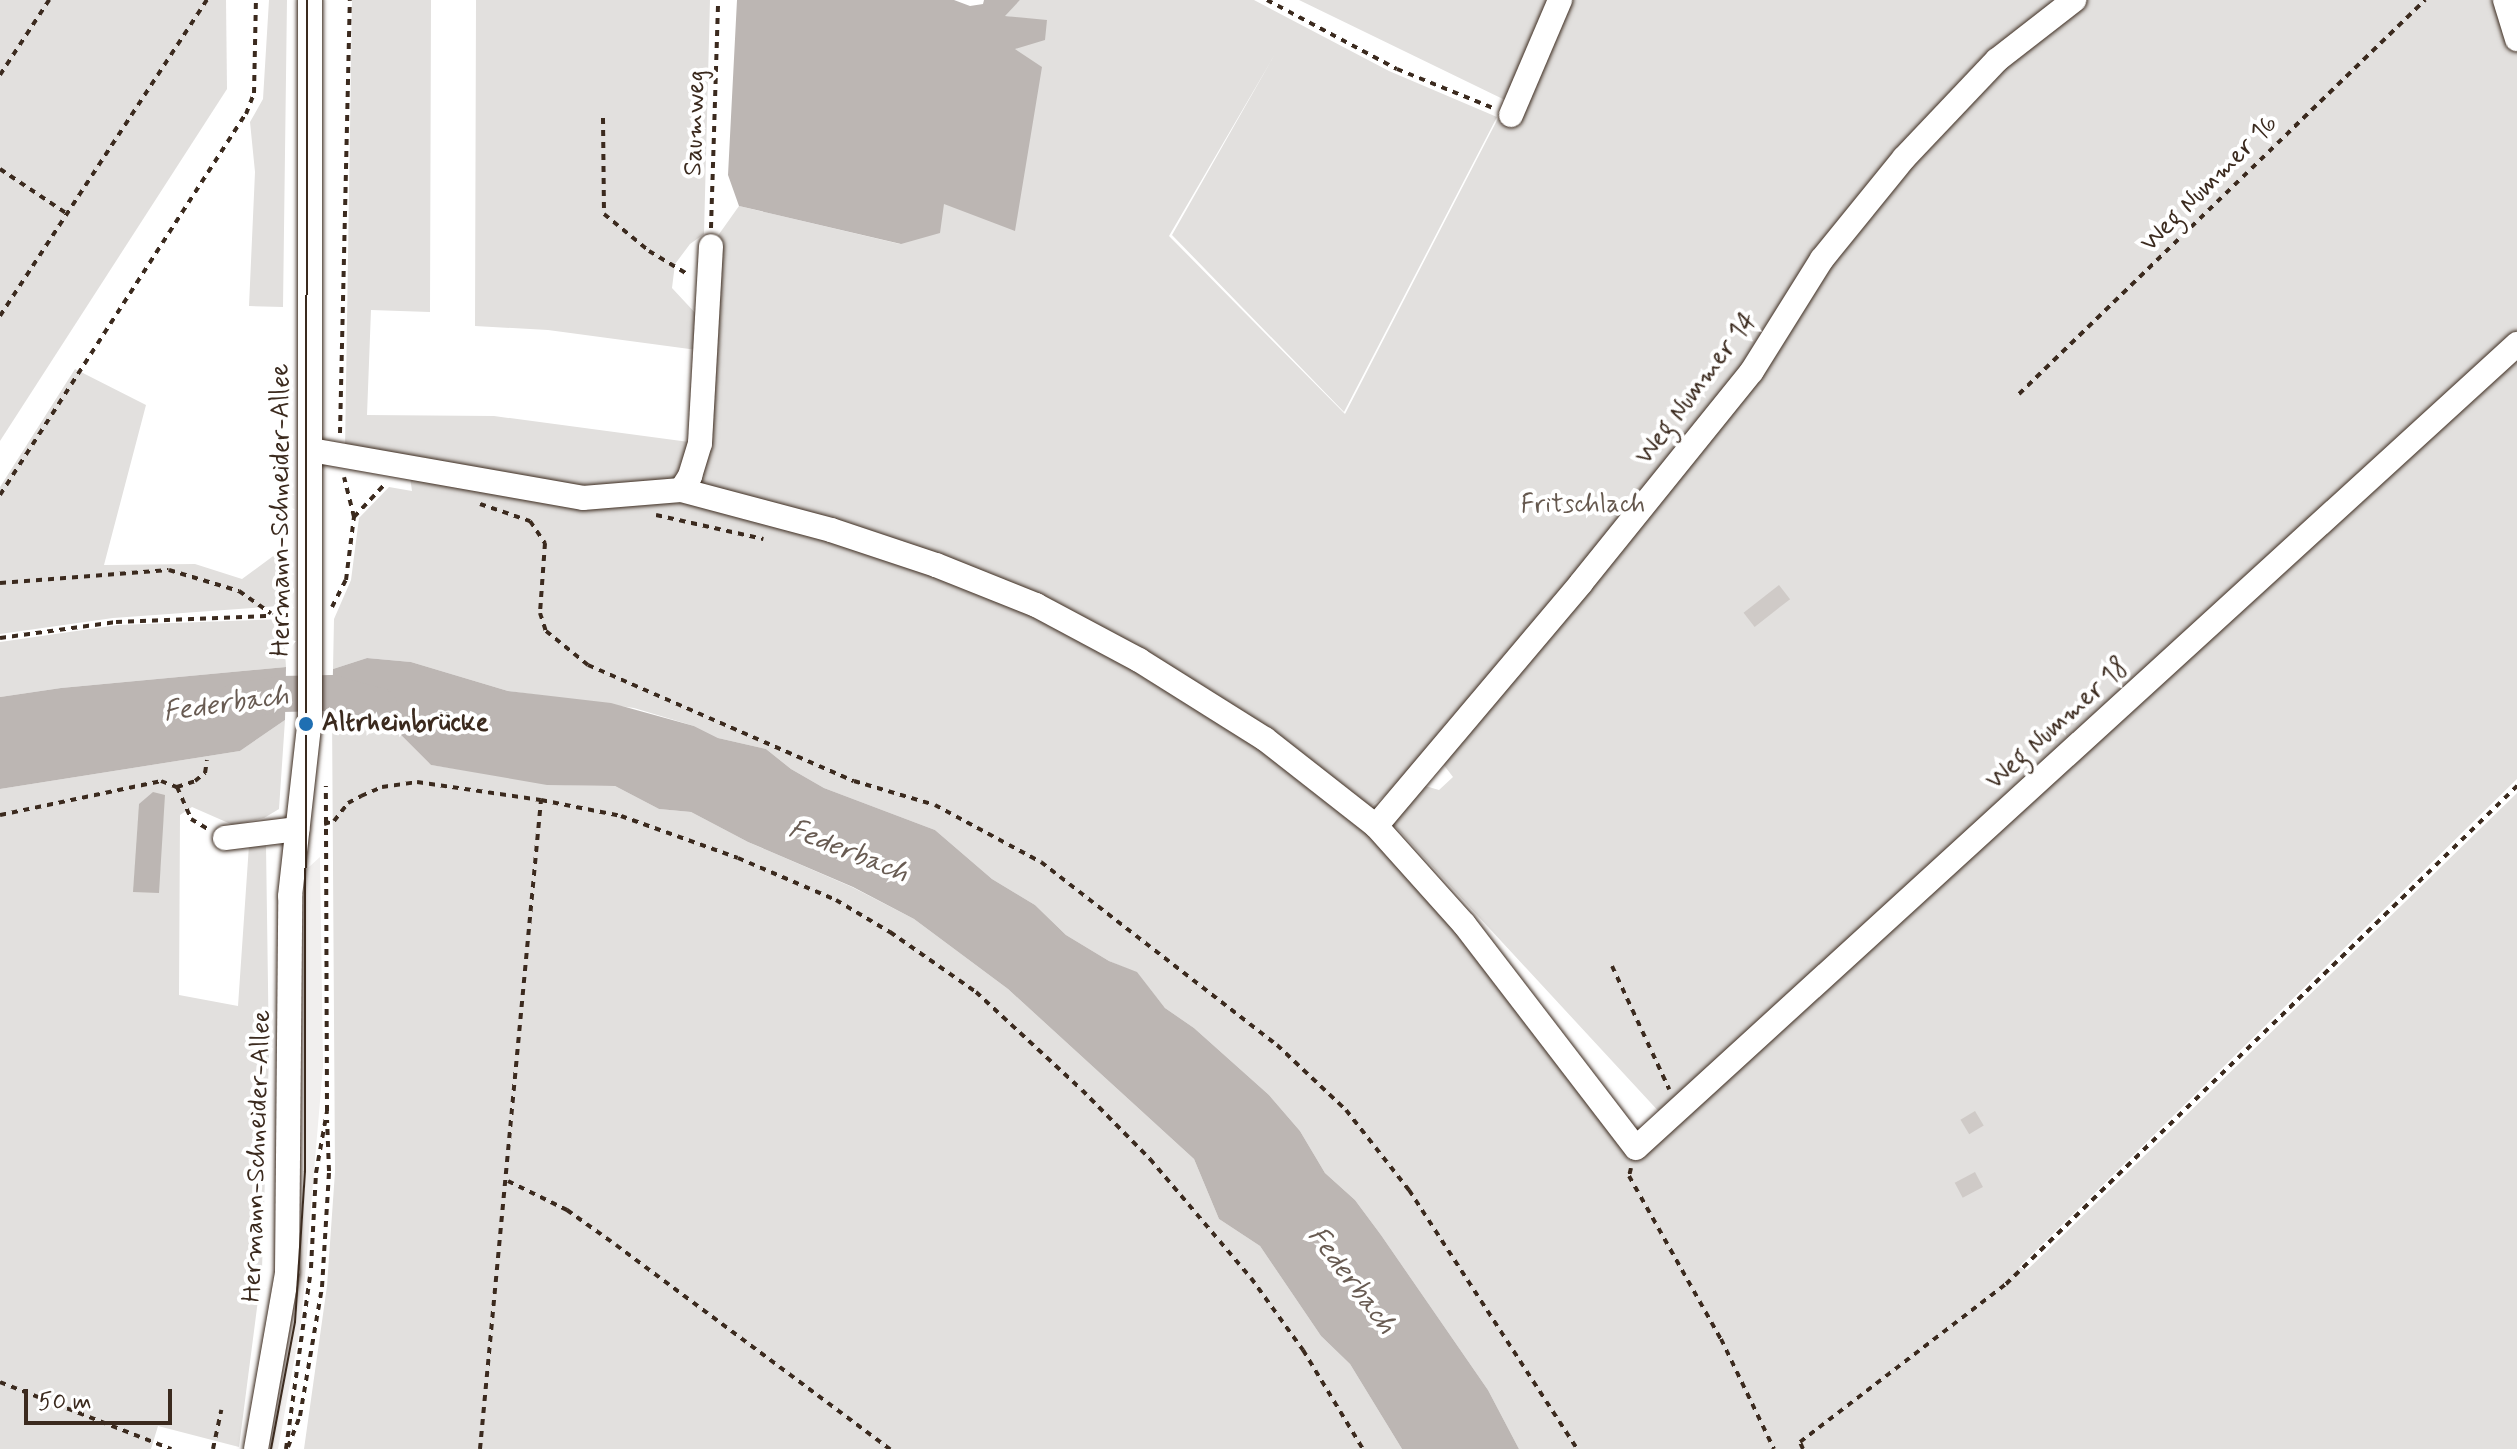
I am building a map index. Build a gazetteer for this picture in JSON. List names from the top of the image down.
{
  "streets": {
    "street": ["Weg Nummer 14", "Hermann-Schneider-Allee", "Weg Nummer 18"],
    "path": ["Saumweg", "Weg Nummer 16"]
  },
  "water": ["Federbach"],
  "parks": ["Fritschlach"],
  "places": ["Altrheinbrücke"],
  "scale_bar": "50 m"
}
